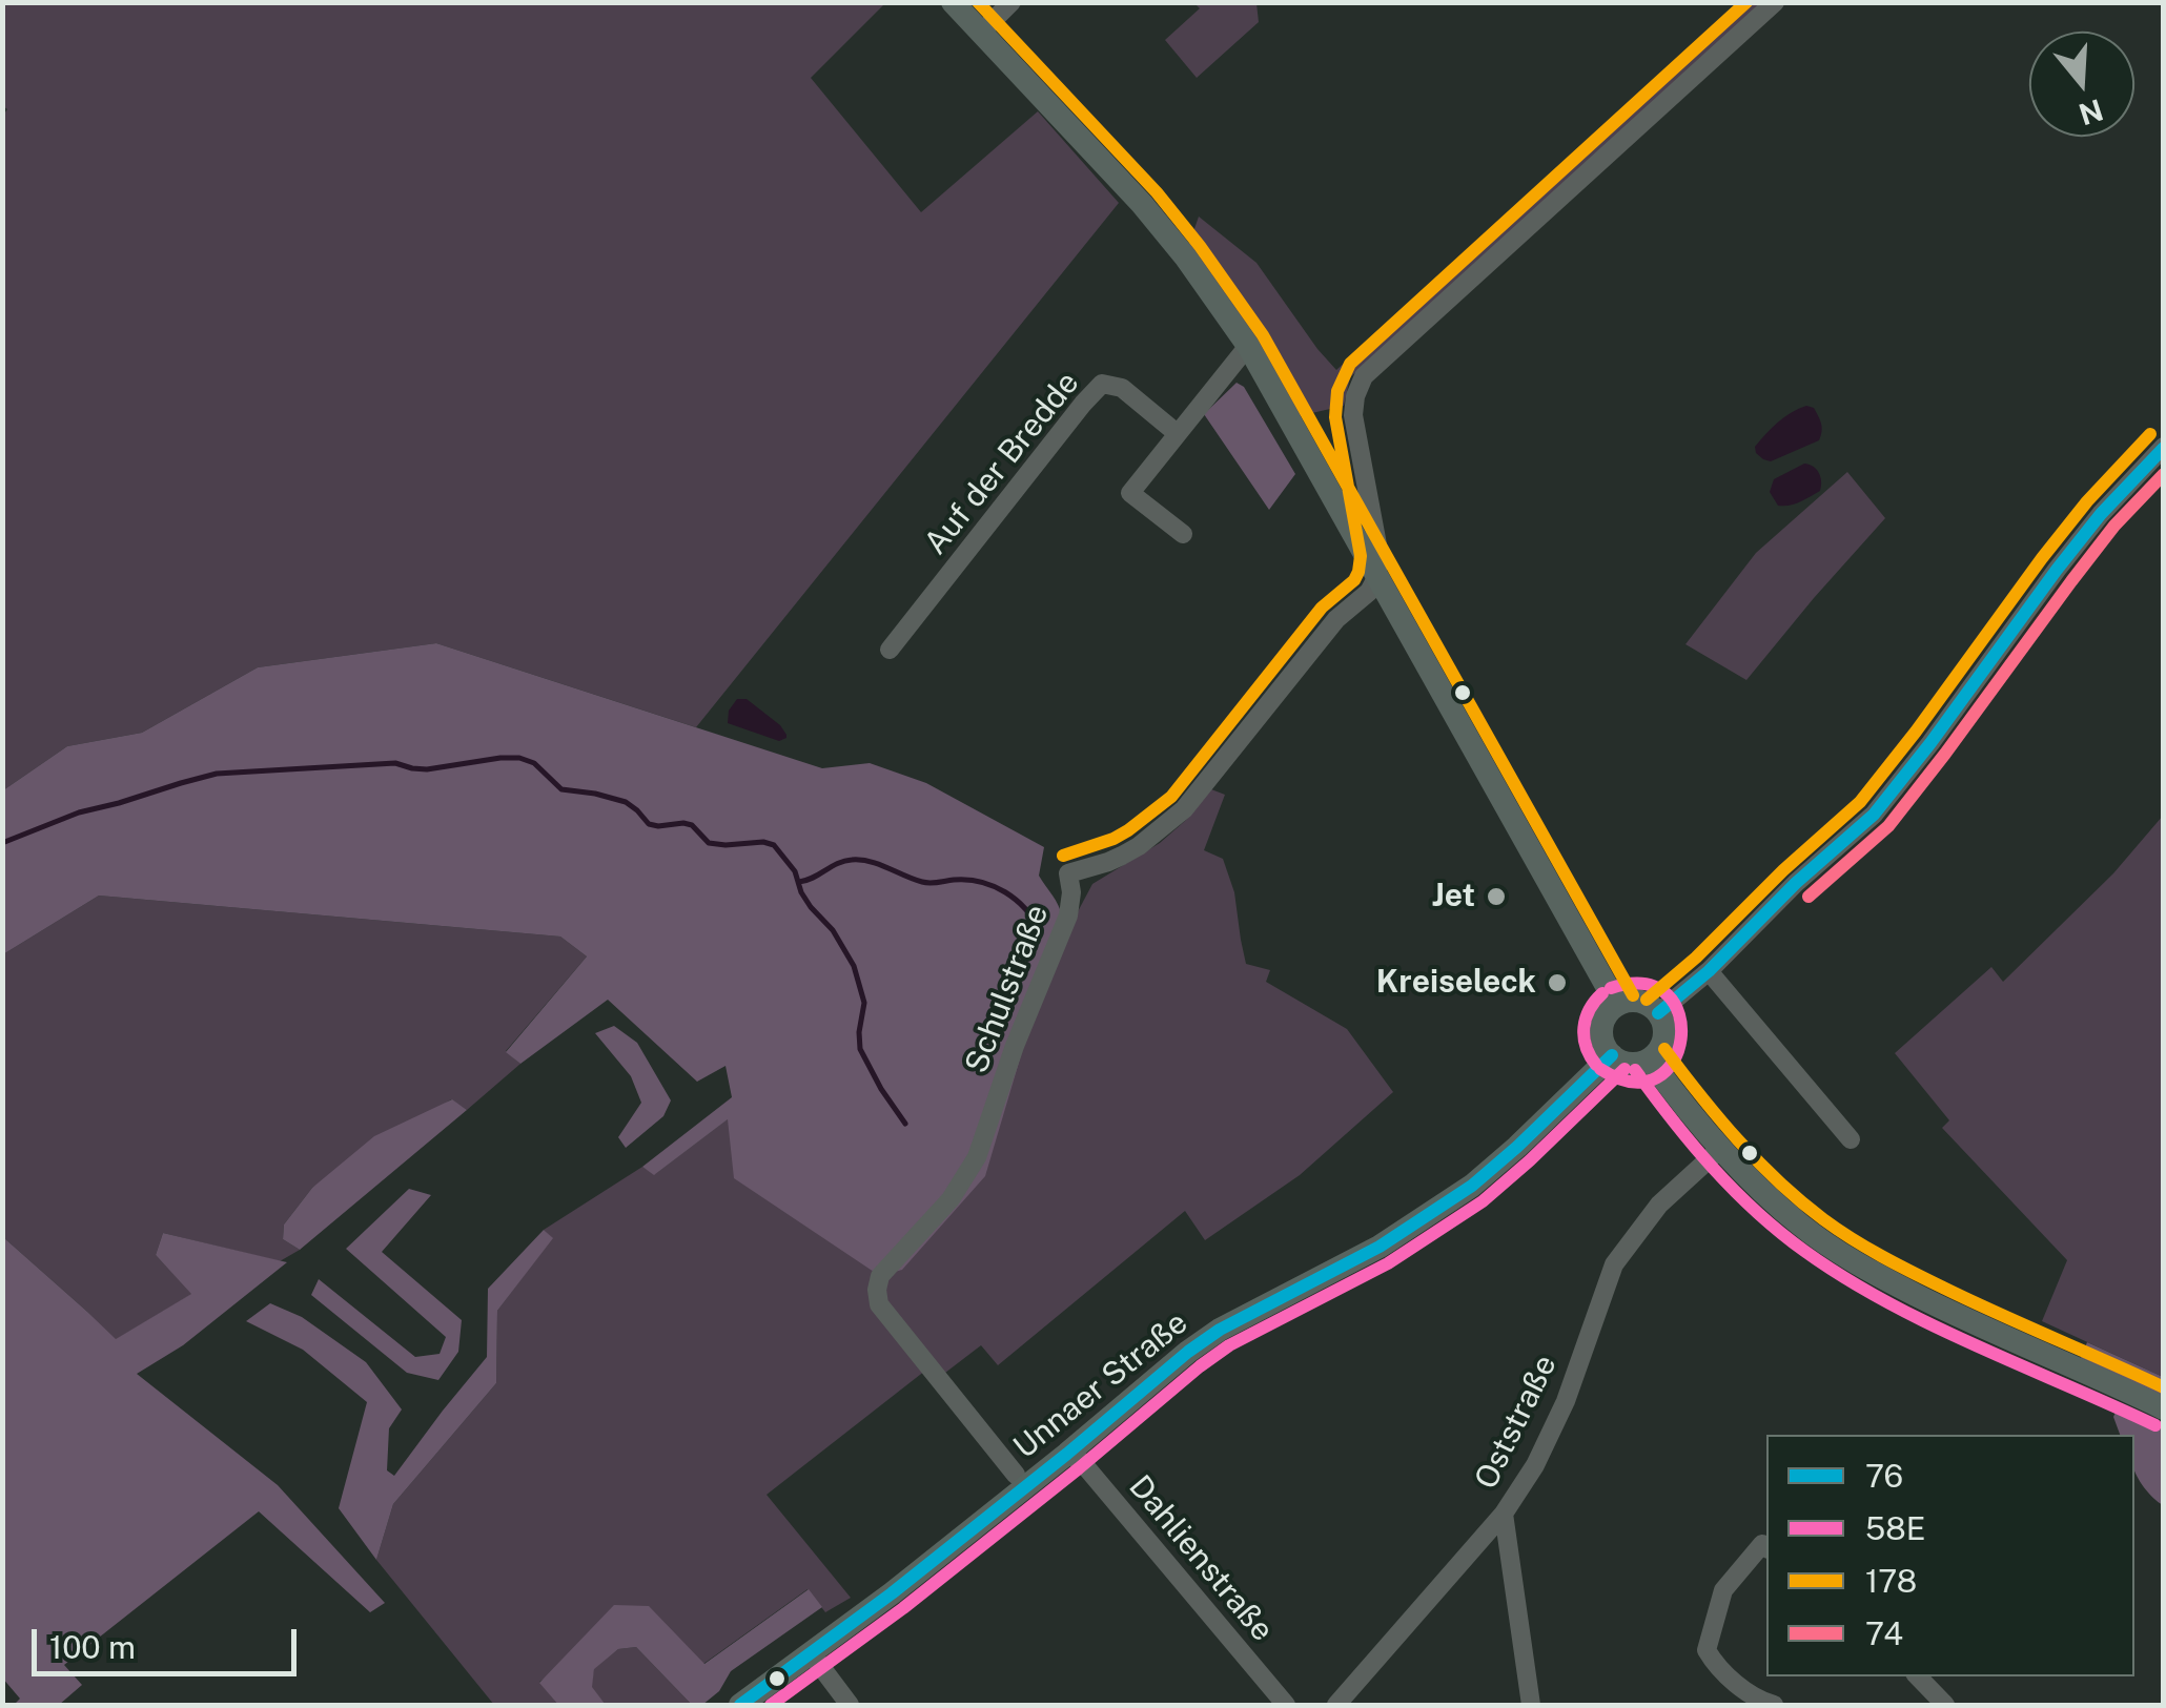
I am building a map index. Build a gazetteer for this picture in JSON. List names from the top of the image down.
{
  "streets": {
    "main road": ["Unnaer Straße"],
    "street": [
      "Auf der Bredde",
      "Schulstraße",
      "Oststraße",
      "Dahlienstraße"
    ]
  },
  "crossings": [
    ["Unnaer Straße", "Dahlienstraße"]
  ],
  "places": ["Jet", "Kreiseleck"],
  "lines": [
    "transit line 178",
    "transit line 76",
    "transit line 74",
    "transit line 58E"
  ],
  "legend": [
    "76",
    "58E",
    "178",
    "74"
  ],
  "scale_bar": "100 m",
  "north": "bottom"
}
